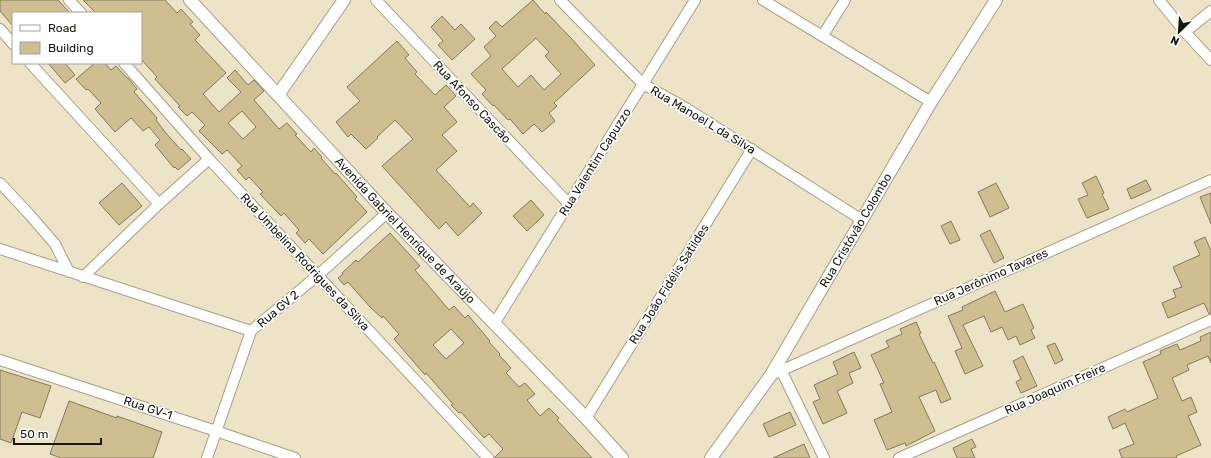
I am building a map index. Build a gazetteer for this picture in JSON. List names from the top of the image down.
{
  "streets": {
    "street": [
      "Rua Afonso Cascão",
      "Rua Manoel L da Silva",
      "Rua Valentim Capuzzo",
      "Avenida Gabriel Henrique de Araújo",
      "Rua Cristóvão Colombo",
      "Rua Umbelina Rodrigues da Silva",
      "Rua Jerônimo Tavares",
      "Rua João Fidélis Satildes",
      "Rua GV 2",
      "Rua Joaquim Freire",
      "Rua GV-1"
    ]
  },
  "crossings": [
    ["Rua Afonso Cascão", "Rua Valentim Capuzzo"],
    ["Rua Manoel L da Silva", "Rua Valentim Capuzzo"],
    ["Rua Manoel L da Silva", "Rua Cristóvão Colombo"],
    ["Rua Manoel L da Silva", "Rua João Fidélis Satildes"],
    ["Rua Valentim Capuzzo", "Avenida Gabriel Henrique de Araújo"],
    ["Avenida Gabriel Henrique de Araújo", "Rua João Fidélis Satildes"],
    ["Avenida Gabriel Henrique de Araújo", "Rua GV 2"],
    ["Rua Cristóvão Colombo", "Rua Jerônimo Tavares"],
    ["Rua Umbelina Rodrigues da Silva", "Rua GV 2"],
    ["Rua GV 2", "Rua GV-1"]
  ],
  "legend": ["Road", "Building"],
  "scale_bar": "50 m",
  "north": "bottom left"
}
